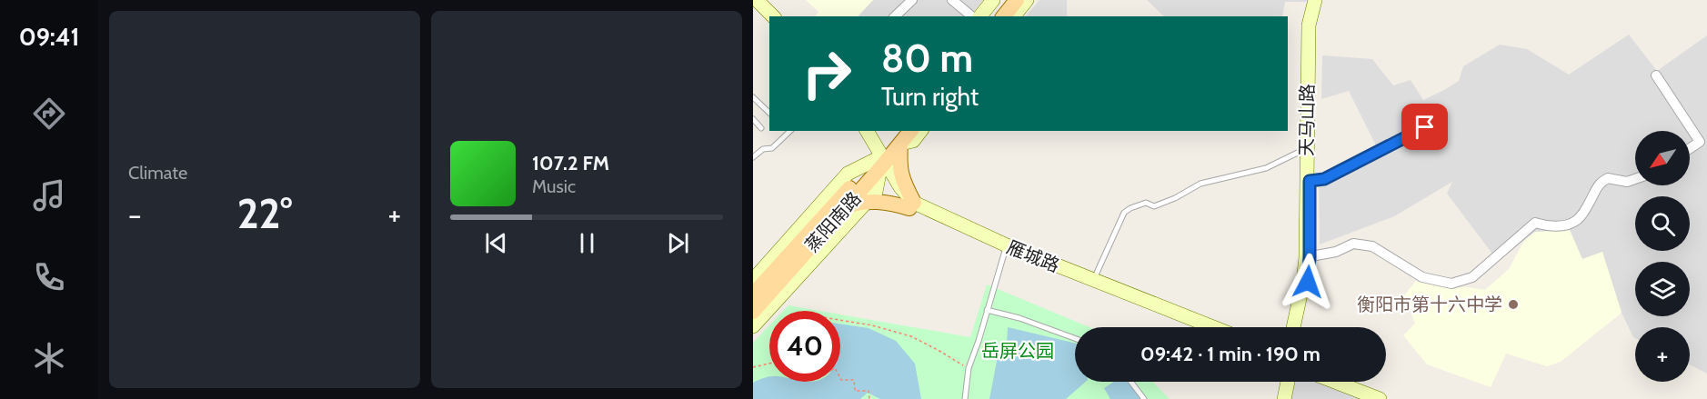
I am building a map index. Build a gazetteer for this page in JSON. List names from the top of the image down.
{
  "streets": {
    "main road": ["蒸阳南路"],
    "street": ["天马山路", "雁城路"]
  },
  "crossings": [
    ["蒸阳南路", "雁城路"]
  ],
  "parks": ["岳屏公园"],
  "places": ["衡阳市第十六中学"],
  "north": "bottom left",
  "page": {
    "tabs": "09:41",
    "tile": "Climate",
    "turn": ["80 m", "Turn right"],
    "map_buttons": "+",
    "song": ["107.2 FM", "Music"],
    "heat": ["−", "22°", "+"],
    "limit": "40",
    "trip": "09:42 · 1 min · 190 m"
  }
}
